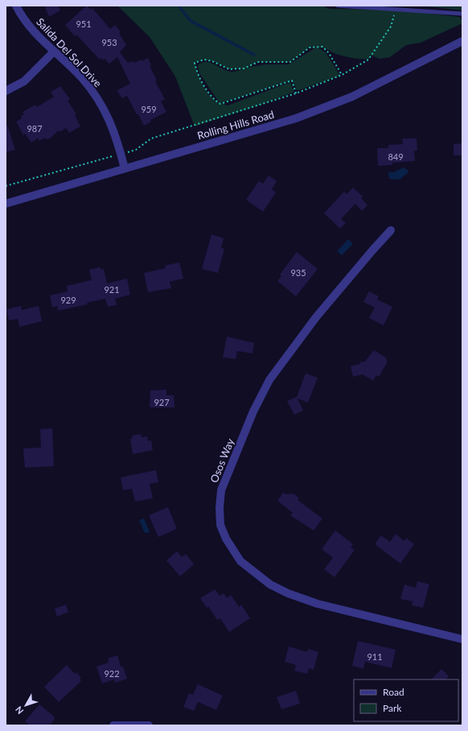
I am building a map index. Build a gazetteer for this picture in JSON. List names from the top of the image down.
{
  "streets": {
    "street": ["Salida Del Sol Drive", "Rolling Hills Road", "Osos Way"]
  },
  "crossings": [
    ["Salida Del Sol Drive", "Rolling Hills Road"]
  ],
  "house_numbers": [
    "951",
    "953",
    "959",
    "987",
    "849",
    "935",
    "921",
    "929",
    "927",
    "911",
    "922"
  ],
  "legend": ["Road", "Park"],
  "north": "bottom left"
}
